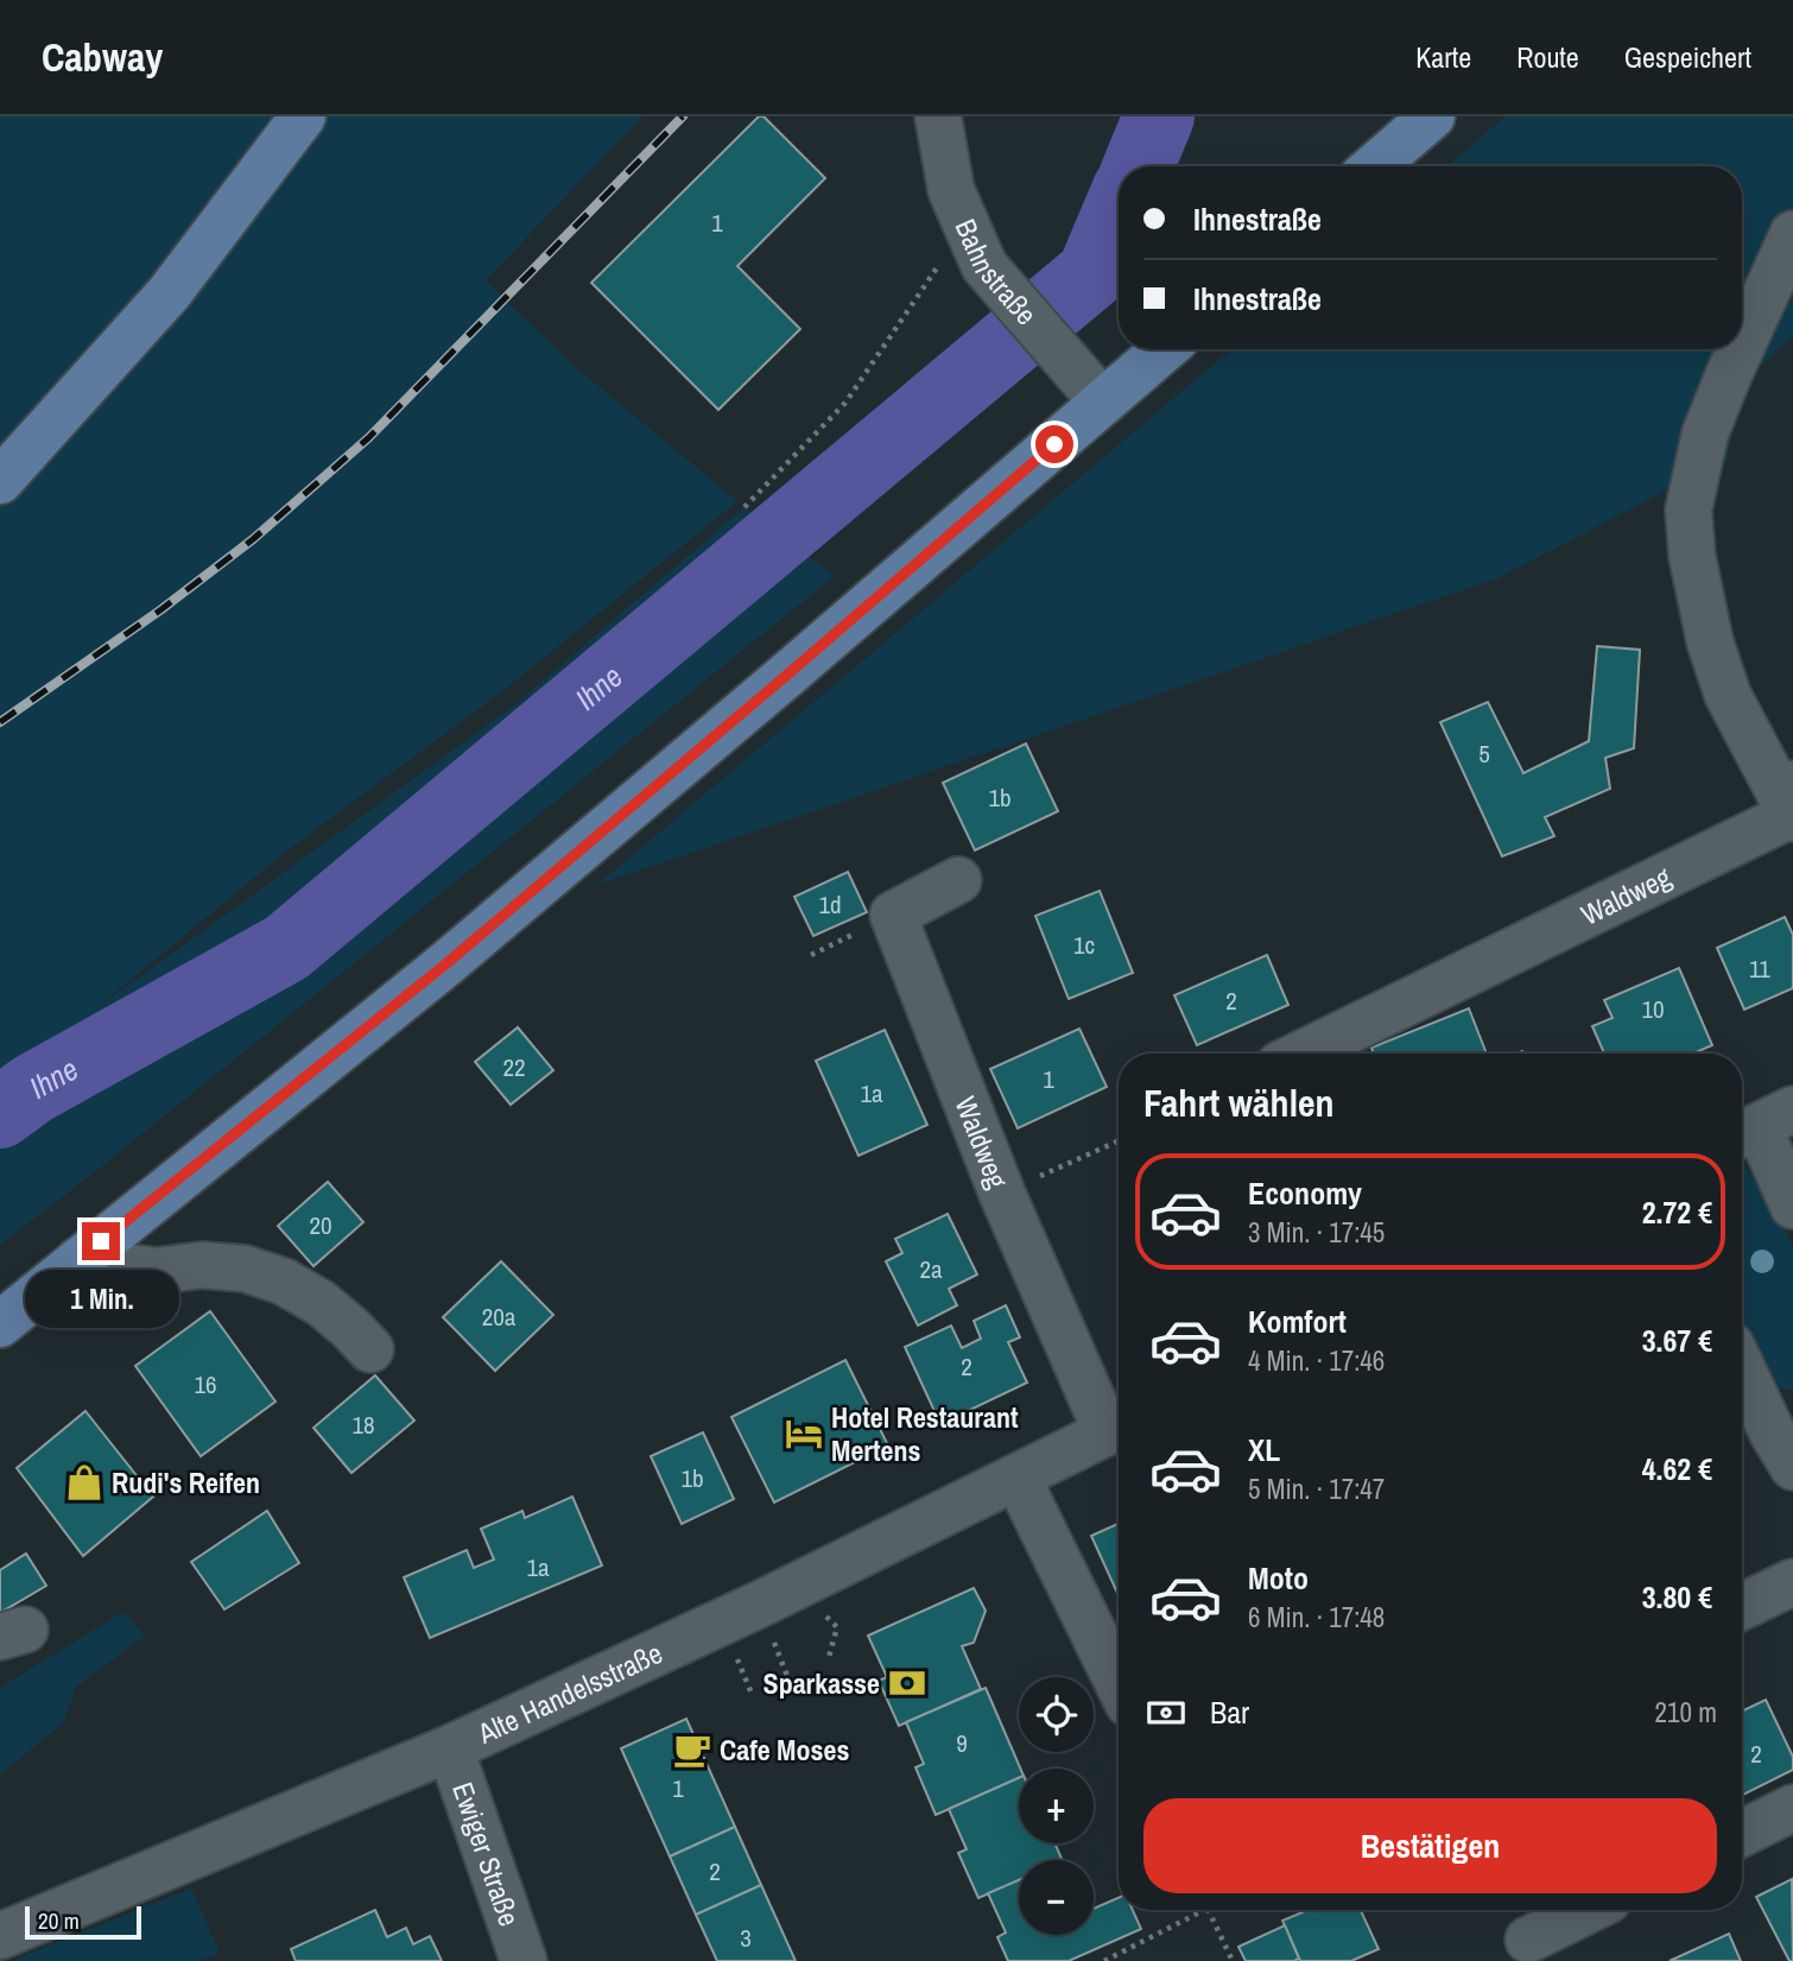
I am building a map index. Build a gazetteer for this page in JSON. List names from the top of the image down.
{
  "streets": {
    "street": [
      "Bahnstraße",
      "Waldweg",
      "Alte Handelsstraße",
      "Ewiger Straße"
    ]
  },
  "crossings": [
    ["Waldweg", "Alte Handelsstraße"],
    ["Alte Handelsstraße", "Ewiger Straße"]
  ],
  "water": ["Ihne"],
  "places": {
    "hotel": ["Hotel Restaurant Mertens"],
    "shop": ["Rudi's Reifen"],
    "bank": ["Sparkasse"],
    "cafe": ["Cafe Moses"]
  },
  "house_numbers": [
    "1",
    "5",
    "1b",
    "1d",
    "1c",
    "11",
    "2",
    "10",
    "22",
    "1",
    "1a",
    "20",
    "2a",
    "20a",
    "2",
    "16",
    "18",
    "1b",
    "1a",
    "9",
    "2",
    "1",
    "2",
    "3"
  ],
  "scale_bar": "20 m",
  "page": {
    "header": "Cabway",
    "nav": ["Karte", "Route", "Gespeichert"],
    "banner": ["Ihnestraße", "Ihnestraße"],
    "heading": "Fahrt wählen",
    "list": [
      {
        "name": "Economy",
        "note": "3 Min. · 17:45",
        "value": "2.72 €"
      },
      {
        "name": "Komfort",
        "note": "4 Min. · 17:46",
        "value": "3.67 €"
      },
      {
        "name": "XL",
        "note": "5 Min. · 17:47",
        "value": "4.62 €"
      },
      {
        "name": "Moto",
        "note": "6 Min. · 17:48",
        "value": "3.80 €"
      }
    ],
    "bubble": "1 Min.",
    "pay": ["Bar", "210 m"],
    "map_buttons": ["+", "−"],
    "buttons": "Bestätigen",
    "scale": "20 m"
  }
}
